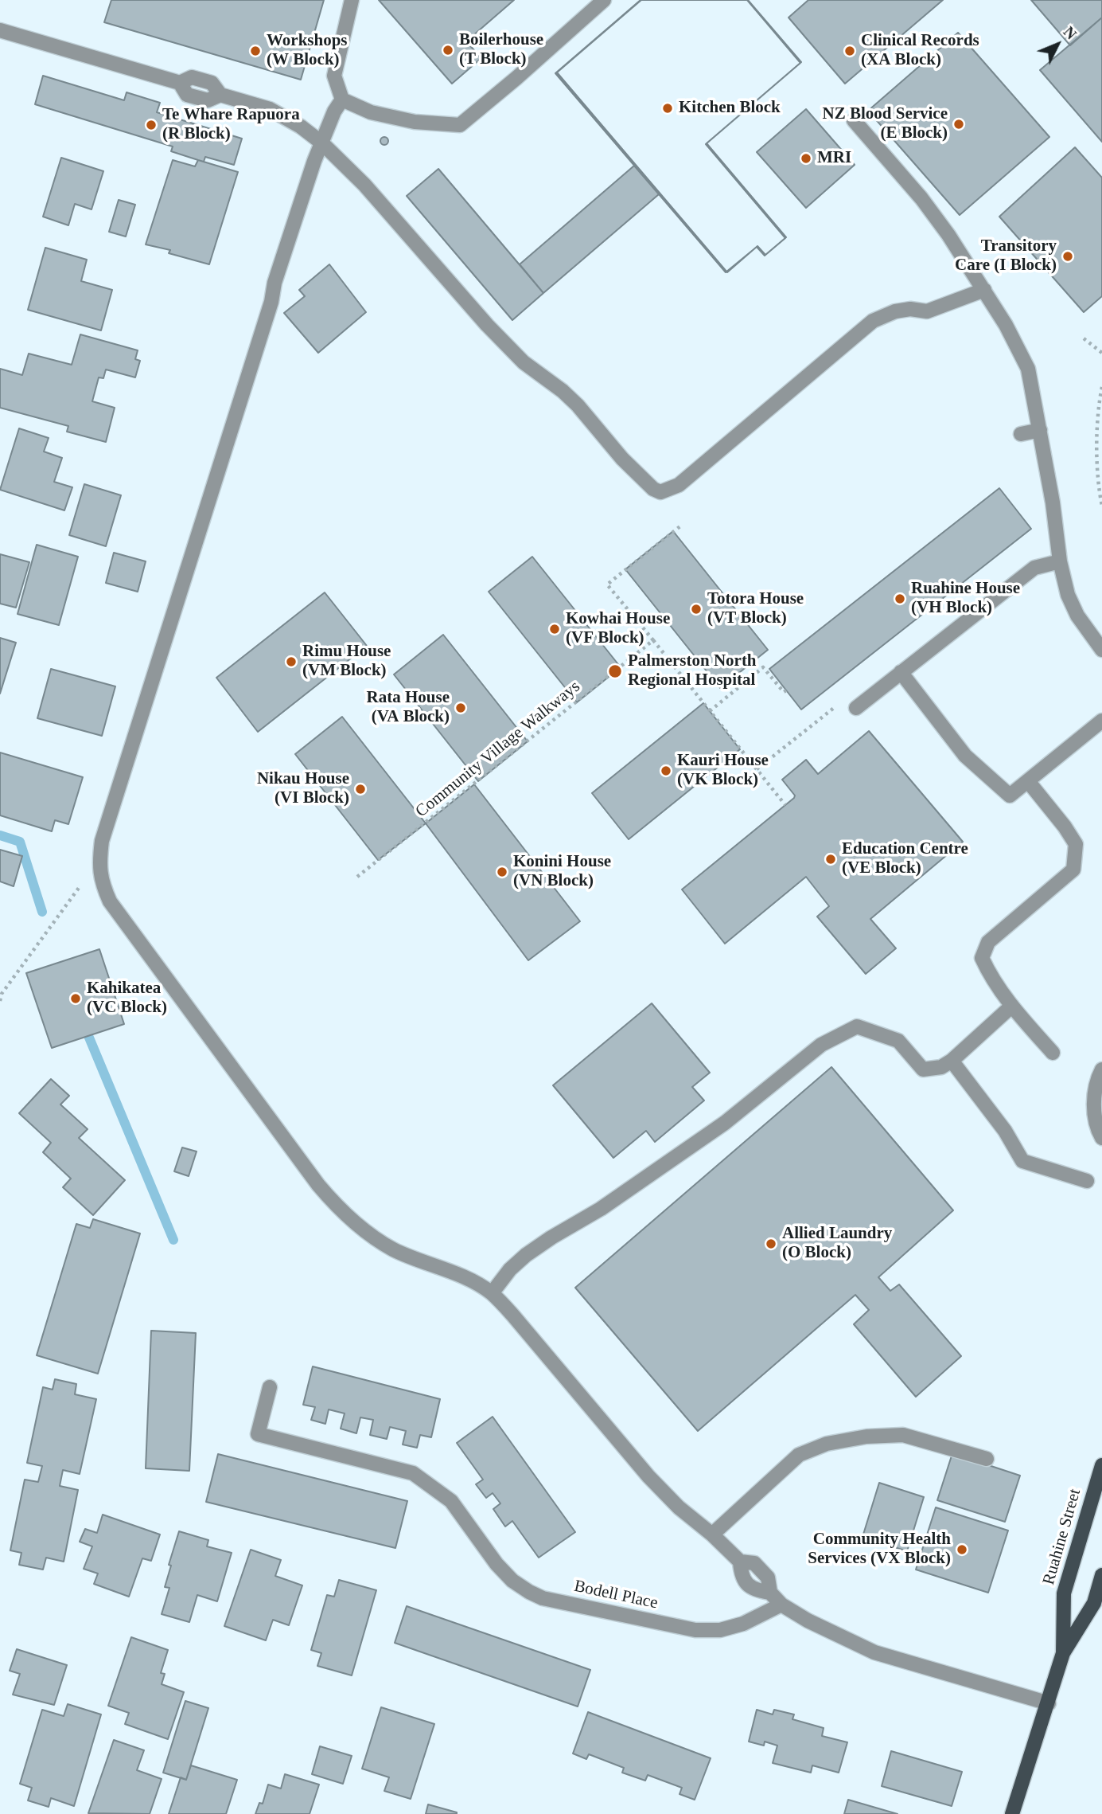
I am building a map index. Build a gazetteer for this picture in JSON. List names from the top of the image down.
{
  "streets": {
    "main road": ["Ruahine Street"],
    "street": ["Bodell Place"],
    "path": ["Community Village Walkways"]
  },
  "places": [
    "Boilerhouse (T Block)",
    "Workshops (W Block)",
    "Clinical Records (XA Block)",
    "Kitchen Block",
    "NZ Blood Service (E Block)",
    "Te Whare Rapuora (R Block)",
    "MRI",
    "Transitory Care (I Block)",
    "Ruahine House (VH Block)",
    "Totora House (VT Block)",
    "Kowhai House (VF Block)",
    "Rimu House (VM Block)",
    "Palmerston North Regional Hospital",
    "Rata House (VA Block)",
    "Kauri House (VK Block)",
    "Nikau House (VI Block)",
    "Education Centre (VE Block)",
    "Konini House (VN Block)",
    "Kahikatea (VC Block)",
    "Allied Laundry (O Block)",
    "Community Health Services (VX Block)"
  ],
  "north": "top right"
}
